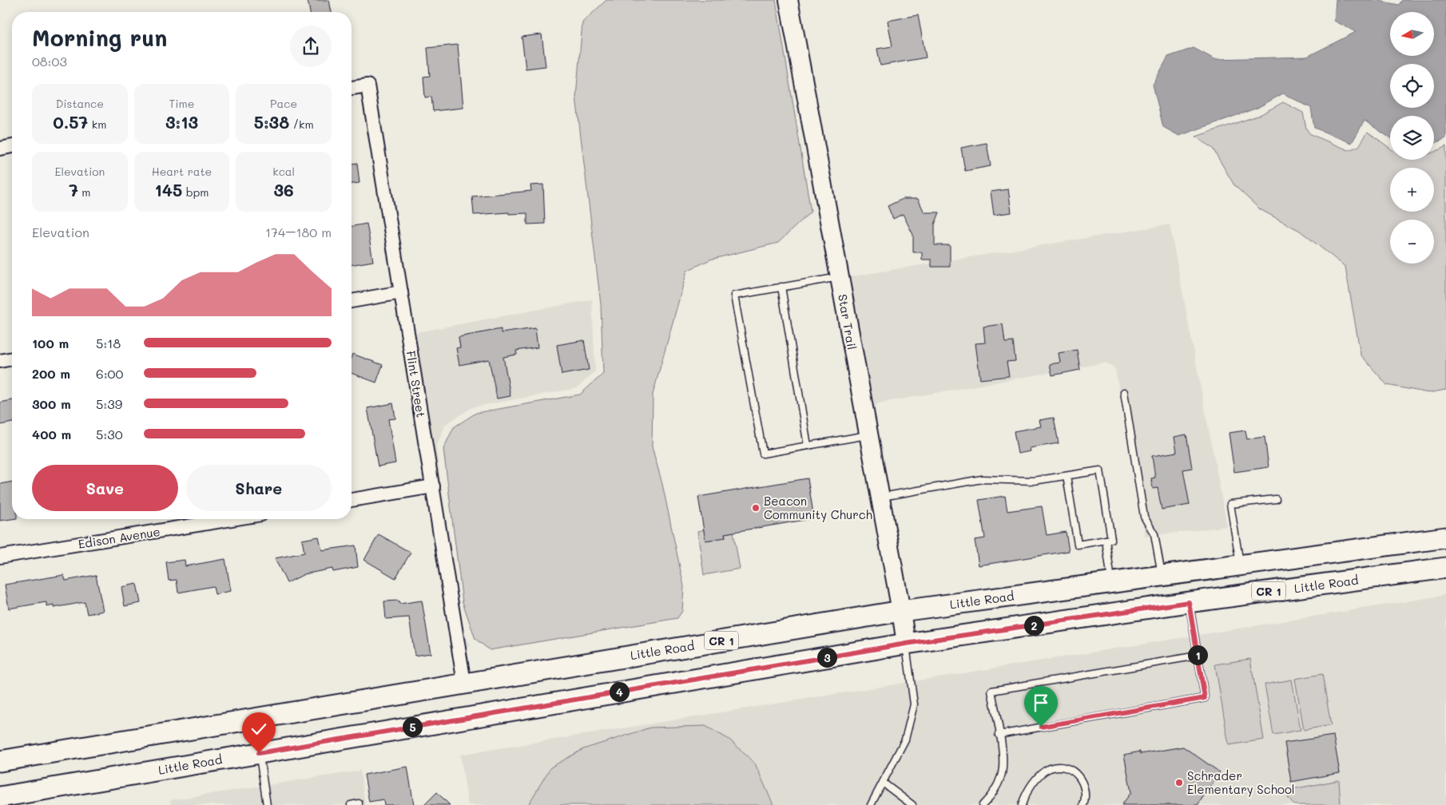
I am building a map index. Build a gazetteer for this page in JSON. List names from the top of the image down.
{
  "streets": {
    "main road": ["Little Road", "CR 1"],
    "street": ["Star Trail", "Flint Street", "Edison Avenue"]
  },
  "crossings": [
    ["Star Trail", "Little Road"],
    ["Flint Street", "Little Road"]
  ],
  "places": ["Beacon Community Church", "Schrader Elementary School"],
  "north": "left",
  "page": {
    "map_buttons": ["+", "−"],
    "heading": ["Morning run", "08:03"],
    "stats": [
      ["Distance", "0.57 km"],
      ["Time", "3:13"],
      ["Pace", "5:38 /km"],
      ["Elevation", "7 m"],
      ["Heart rate", "145 bpm"],
      ["kcal", "36"]
    ],
    "chart": ["Elevation", "174–180 m"],
    "list": [
      {
        "name": "100 m",
        "note": "5:18"
      },
      {
        "name": "200 m",
        "note": "6:00"
      },
      {
        "name": "300 m",
        "note": "5:39"
      },
      {
        "name": "400 m",
        "note": "5:30"
      }
    ],
    "buttons": ["Save", "Share"],
    "pins": [
      "2",
      "1",
      "3",
      "4",
      "5"
    ]
  }
}
